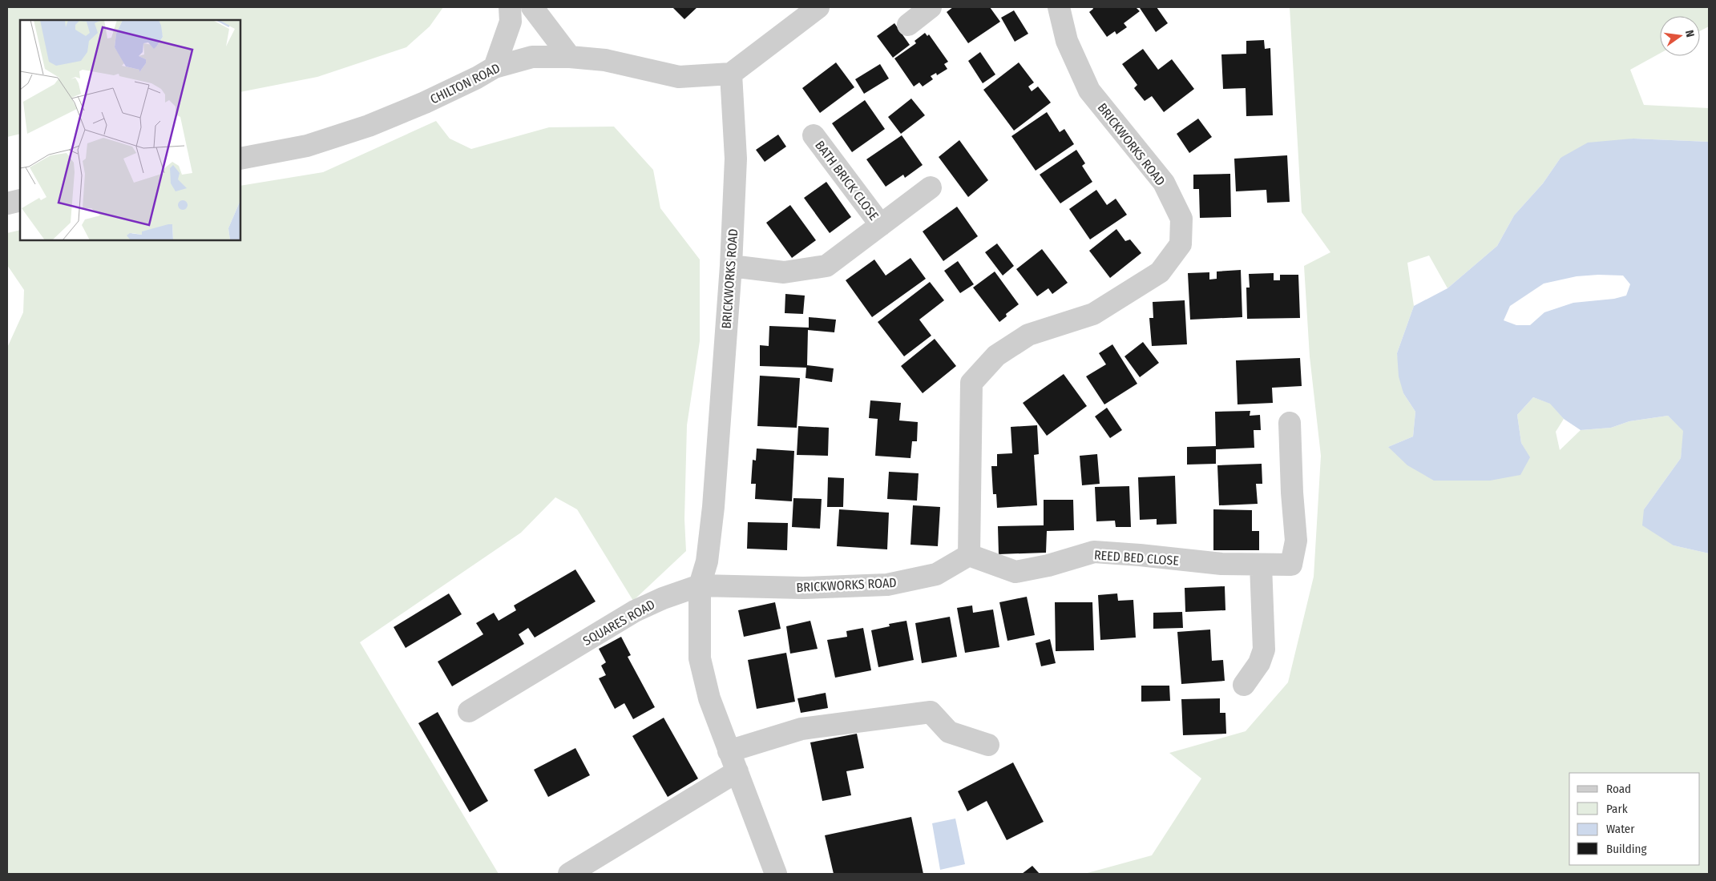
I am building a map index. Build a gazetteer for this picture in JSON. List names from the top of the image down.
{
  "streets": {
    "street": [
      "CHILTON ROAD",
      "BRICKWORKS ROAD",
      "BATH BRICK CLOSE",
      "REED BED CLOSE",
      "SQUARES ROAD"
    ]
  },
  "crossings": [
    ["CHILTON ROAD", "BRICKWORKS ROAD"],
    ["BRICKWORKS ROAD", "BATH BRICK CLOSE"],
    ["BRICKWORKS ROAD", "REED BED CLOSE"],
    ["BRICKWORKS ROAD", "SQUARES ROAD"]
  ],
  "legend": [
    "Road",
    "Park",
    "Water",
    "Building"
  ],
  "north": "right"
}
